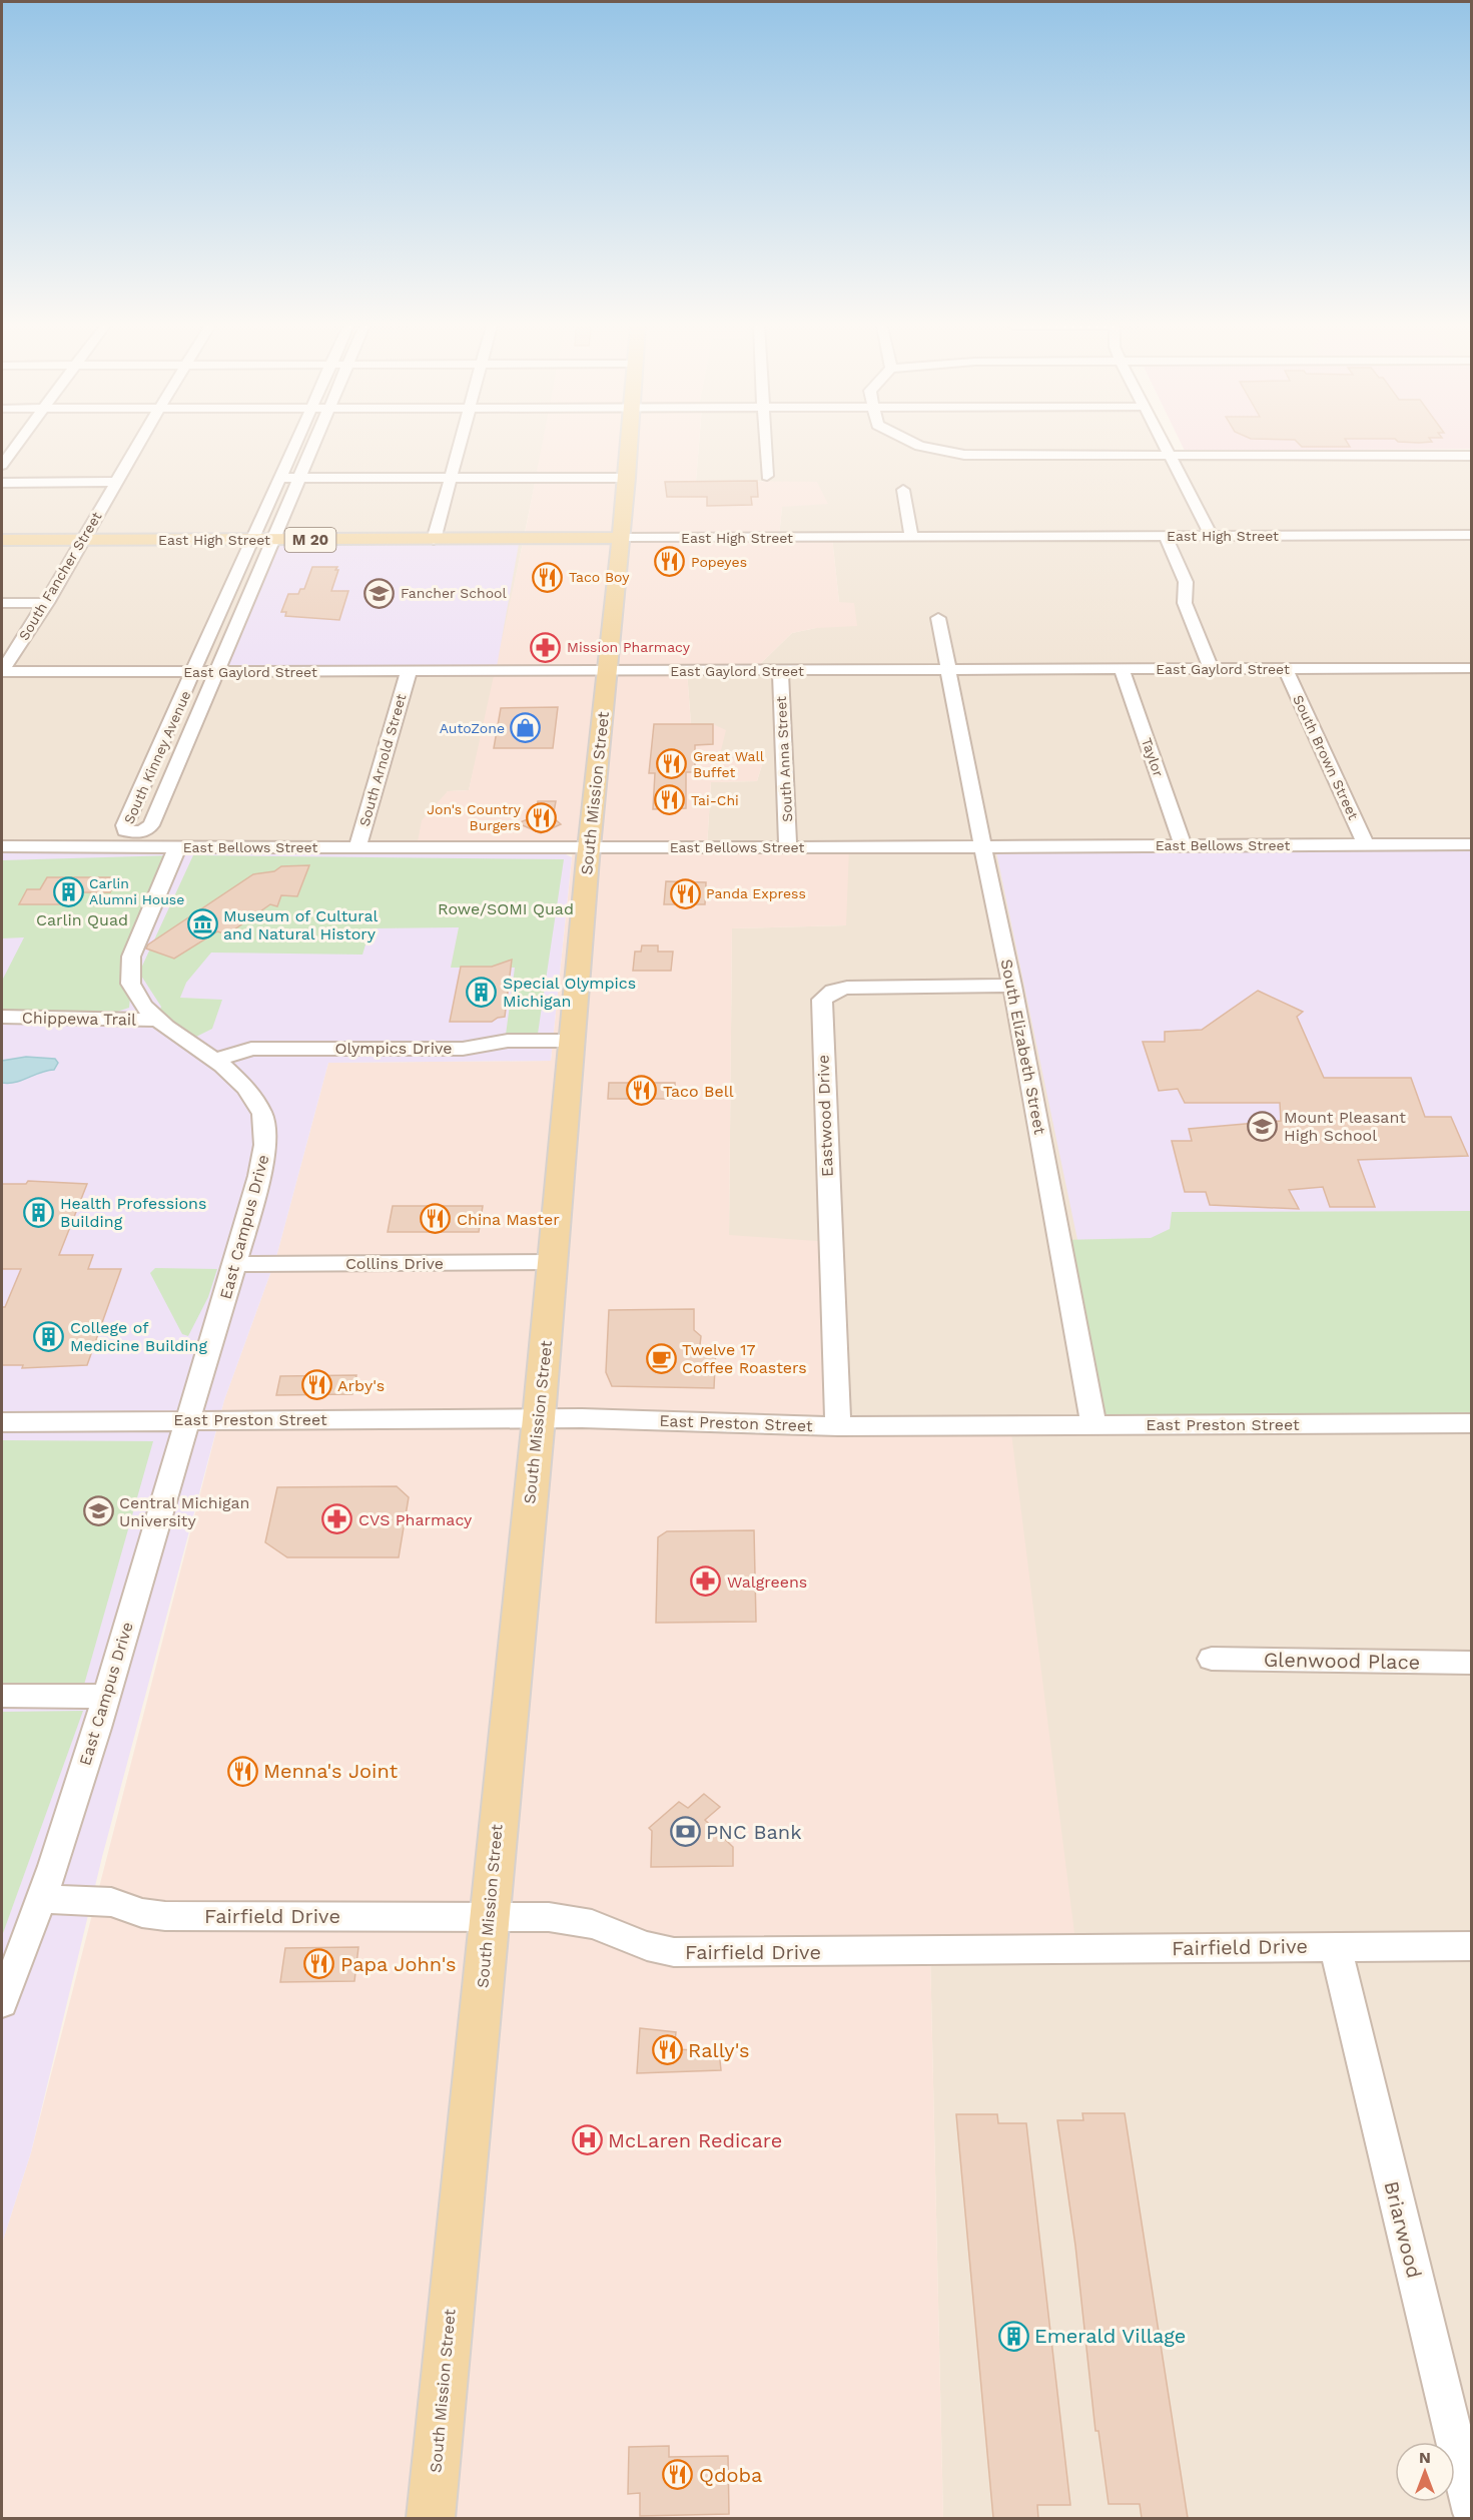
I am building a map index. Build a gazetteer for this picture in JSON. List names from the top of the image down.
{
  "streets": {
    "main road": ["East High Street", "M 20", "South Mission Street"],
    "street": [
      "South Fancher Street",
      "East Gaylord Street",
      "South Kinney Avenue",
      "Taylor",
      "South Brown Street",
      "South Anna Street",
      "South Arnold Street",
      "East Bellows Street",
      "Chippewa Trail",
      "South Elizabeth Street",
      "Olympics Drive",
      "Eastwood Drive",
      "East Campus Drive",
      "Collins Drive",
      "East Preston Street",
      "Glenwood Place",
      "Fairfield Drive",
      "Briarwood"
    ]
  },
  "crossings": [
    ["East High Street", "South Fancher Street"],
    ["East High Street", "South Kinney Avenue"],
    ["East High Street", "South Mission Street"],
    ["South Fancher Street", "East Gaylord Street"],
    ["East Gaylord Street", "South Kinney Avenue"],
    ["East Gaylord Street", "Taylor"],
    ["East Gaylord Street", "South Brown Street"],
    ["East Gaylord Street", "South Anna Street"],
    ["East Gaylord Street", "South Arnold Street"],
    ["East Gaylord Street", "South Mission Street"],
    ["East Gaylord Street", "South Elizabeth Street"],
    ["Taylor", "East Bellows Street"],
    ["South Brown Street", "East Bellows Street"],
    ["South Anna Street", "East Bellows Street"],
    ["South Arnold Street", "East Bellows Street"],
    ["South Mission Street", "East Bellows Street"],
    ["South Mission Street", "Olympics Drive"],
    ["South Mission Street", "Collins Drive"],
    ["South Mission Street", "East Preston Street"],
    ["South Mission Street", "Fairfield Drive"],
    ["East Bellows Street", "South Elizabeth Street"],
    ["East Bellows Street", "East Campus Drive"],
    ["Chippewa Trail", "East Campus Drive"],
    ["South Elizabeth Street", "Eastwood Drive"],
    ["South Elizabeth Street", "East Preston Street"],
    ["Olympics Drive", "East Campus Drive"],
    ["Eastwood Drive", "East Preston Street"],
    ["East Campus Drive", "Collins Drive"],
    ["East Campus Drive", "East Preston Street"],
    ["East Campus Drive", "Fairfield Drive"],
    ["Fairfield Drive", "Briarwood"]
  ],
  "parks": ["Rowe/SOMI Quad", "Carlin Quad"],
  "places": {
    "restaurant": [
      "Popeyes",
      "Taco Boy",
      "Great Wall Buffet",
      "Tai-Chi",
      "Jon's Country Burgers",
      "Panda Express",
      "Taco Bell",
      "China Master",
      "Arby's",
      "Menna's Joint",
      "Papa John's",
      "Rally's",
      "Qdoba"
    ],
    "school or university": ["Fancher School", "Mount Pleasant High School", "Central Michigan University"],
    "pharmacy": ["Mission Pharmacy", "CVS Pharmacy", "Walgreens"],
    "shop": ["AutoZone"],
    "building": [
      "Carlin Alumni House",
      "Special Olympics Michigan",
      "Health Professions Building",
      "College of Medicine Building",
      "Emerald Village"
    ],
    "museum": ["Museum of Cultural and Natural History"],
    "cafe": ["Twelve 17 Coffee Roasters"],
    "bank": ["PNC Bank"],
    "hospital": ["McLaren Redicare"]
  },
  "north": "top"
}
